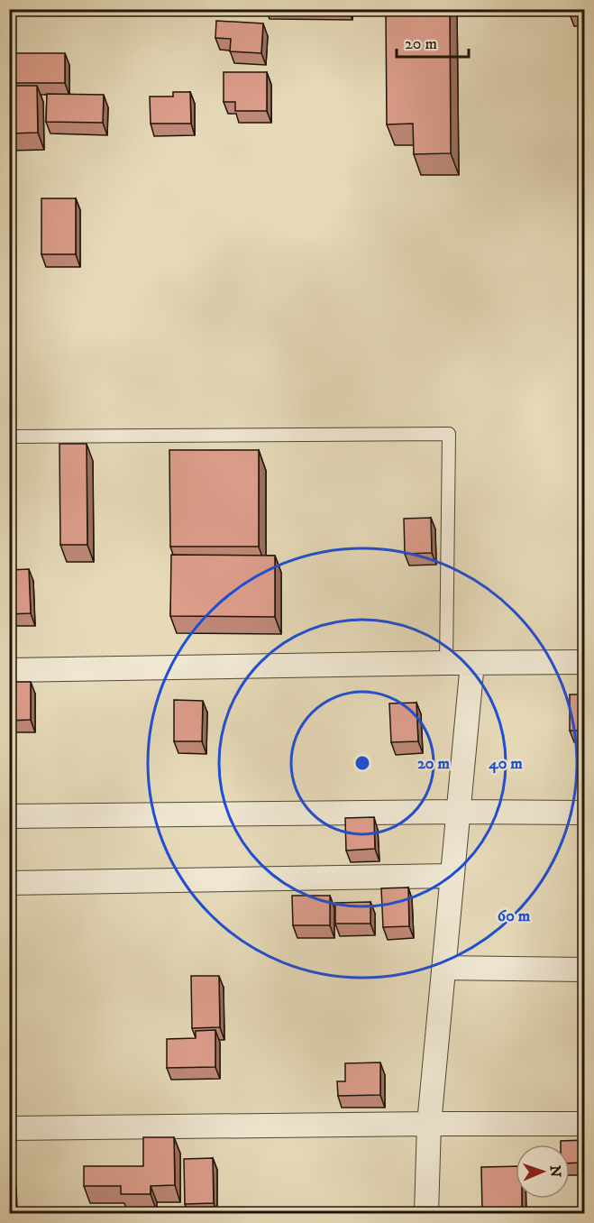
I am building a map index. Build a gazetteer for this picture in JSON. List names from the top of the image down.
{
  "scale_bar": "20 m",
  "north": "right",
  "rings": ["20 m", "40 m", "60 m"]
}
